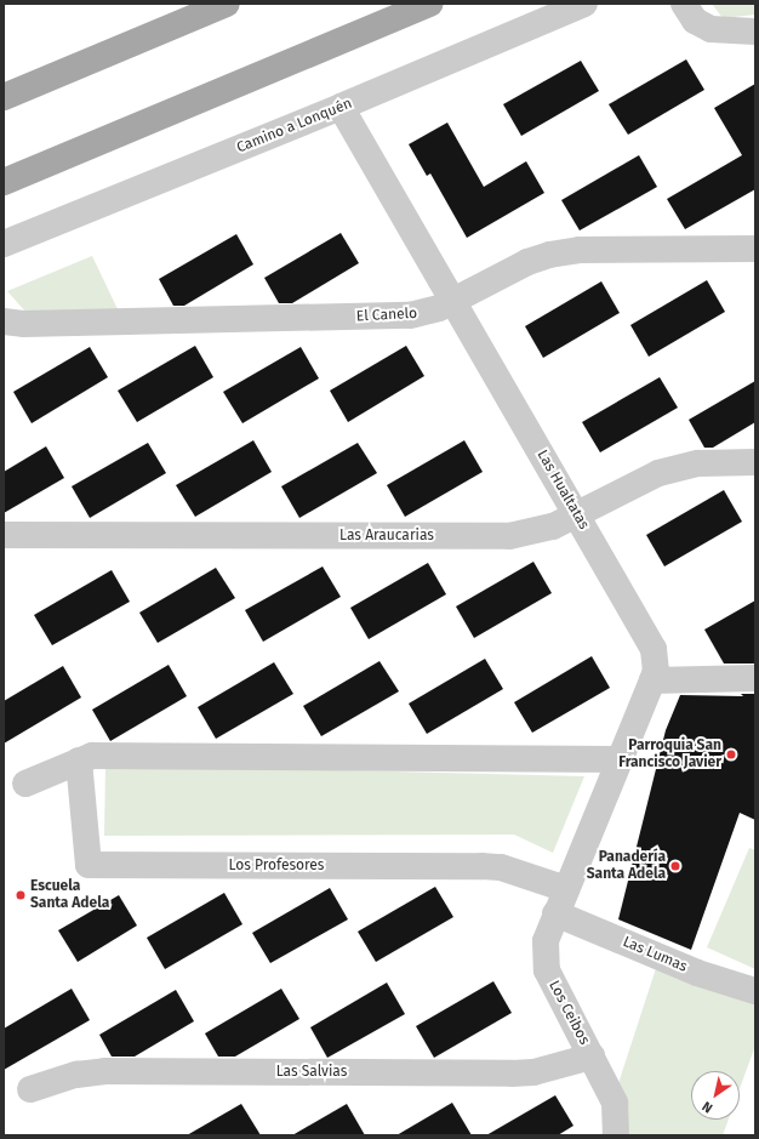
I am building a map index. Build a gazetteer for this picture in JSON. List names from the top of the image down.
{
  "streets": {
    "street": [
      "Camino a Lonquén",
      "El Canelo",
      "Las Hualtatas",
      "Las Araucarias",
      "Los Profesores",
      "Las Lumas",
      "Los Ceibos",
      "Las Salvias"
    ]
  },
  "crossings": [
    ["Camino a Lonquén", "Las Hualtatas"],
    ["El Canelo", "Las Hualtatas"],
    ["Las Hualtatas", "Las Araucarias"],
    ["Las Hualtatas", "Los Profesores"],
    ["Las Hualtatas", "Los Ceibos"],
    ["Los Profesores", "Los Ceibos"],
    ["Las Lumas", "Los Ceibos"],
    ["Los Ceibos", "Las Salvias"]
  ],
  "places": ["Parroquia San Francisco Javier", "Panadería Santa Adela", "Escuela Santa Adela"],
  "north": "bottom left"
}
